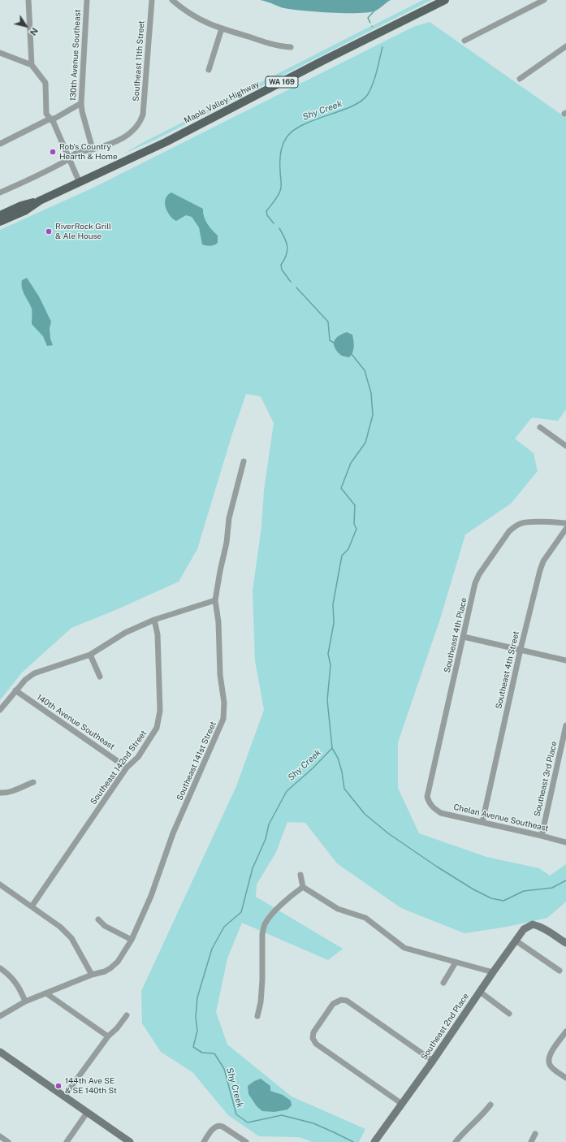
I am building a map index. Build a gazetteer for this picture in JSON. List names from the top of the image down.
{
  "streets": {
    "main road": ["WA 169", "Maple Valley Highway"],
    "street": [
      "130th Avenue Southeast",
      "Southeast 11th Street",
      "Southeast 4th Place",
      "Southeast 4th Street",
      "140th Avenue Southeast",
      "Southeast 141st Street",
      "Southeast 142nd Street",
      "Southeast 3rd Place",
      "Chelan Avenue Southeast",
      "Southeast 2nd Place"
    ]
  },
  "crossings": [
    ["130th Avenue Southeast", "Southeast 11th Street"],
    ["Southeast 4th Place", "Chelan Avenue Southeast"],
    ["Southeast 4th Street", "Chelan Avenue Southeast"],
    ["140th Avenue Southeast", "Southeast 142nd Street"],
    ["Southeast 3rd Place", "Chelan Avenue Southeast"]
  ],
  "water": ["Shy Creek"],
  "places": ["Rob's Country Hearth & Home", "RiverRock Grill & Ale House", "144th Ave SE & SE 140th St"],
  "north": "bottom right"
}
